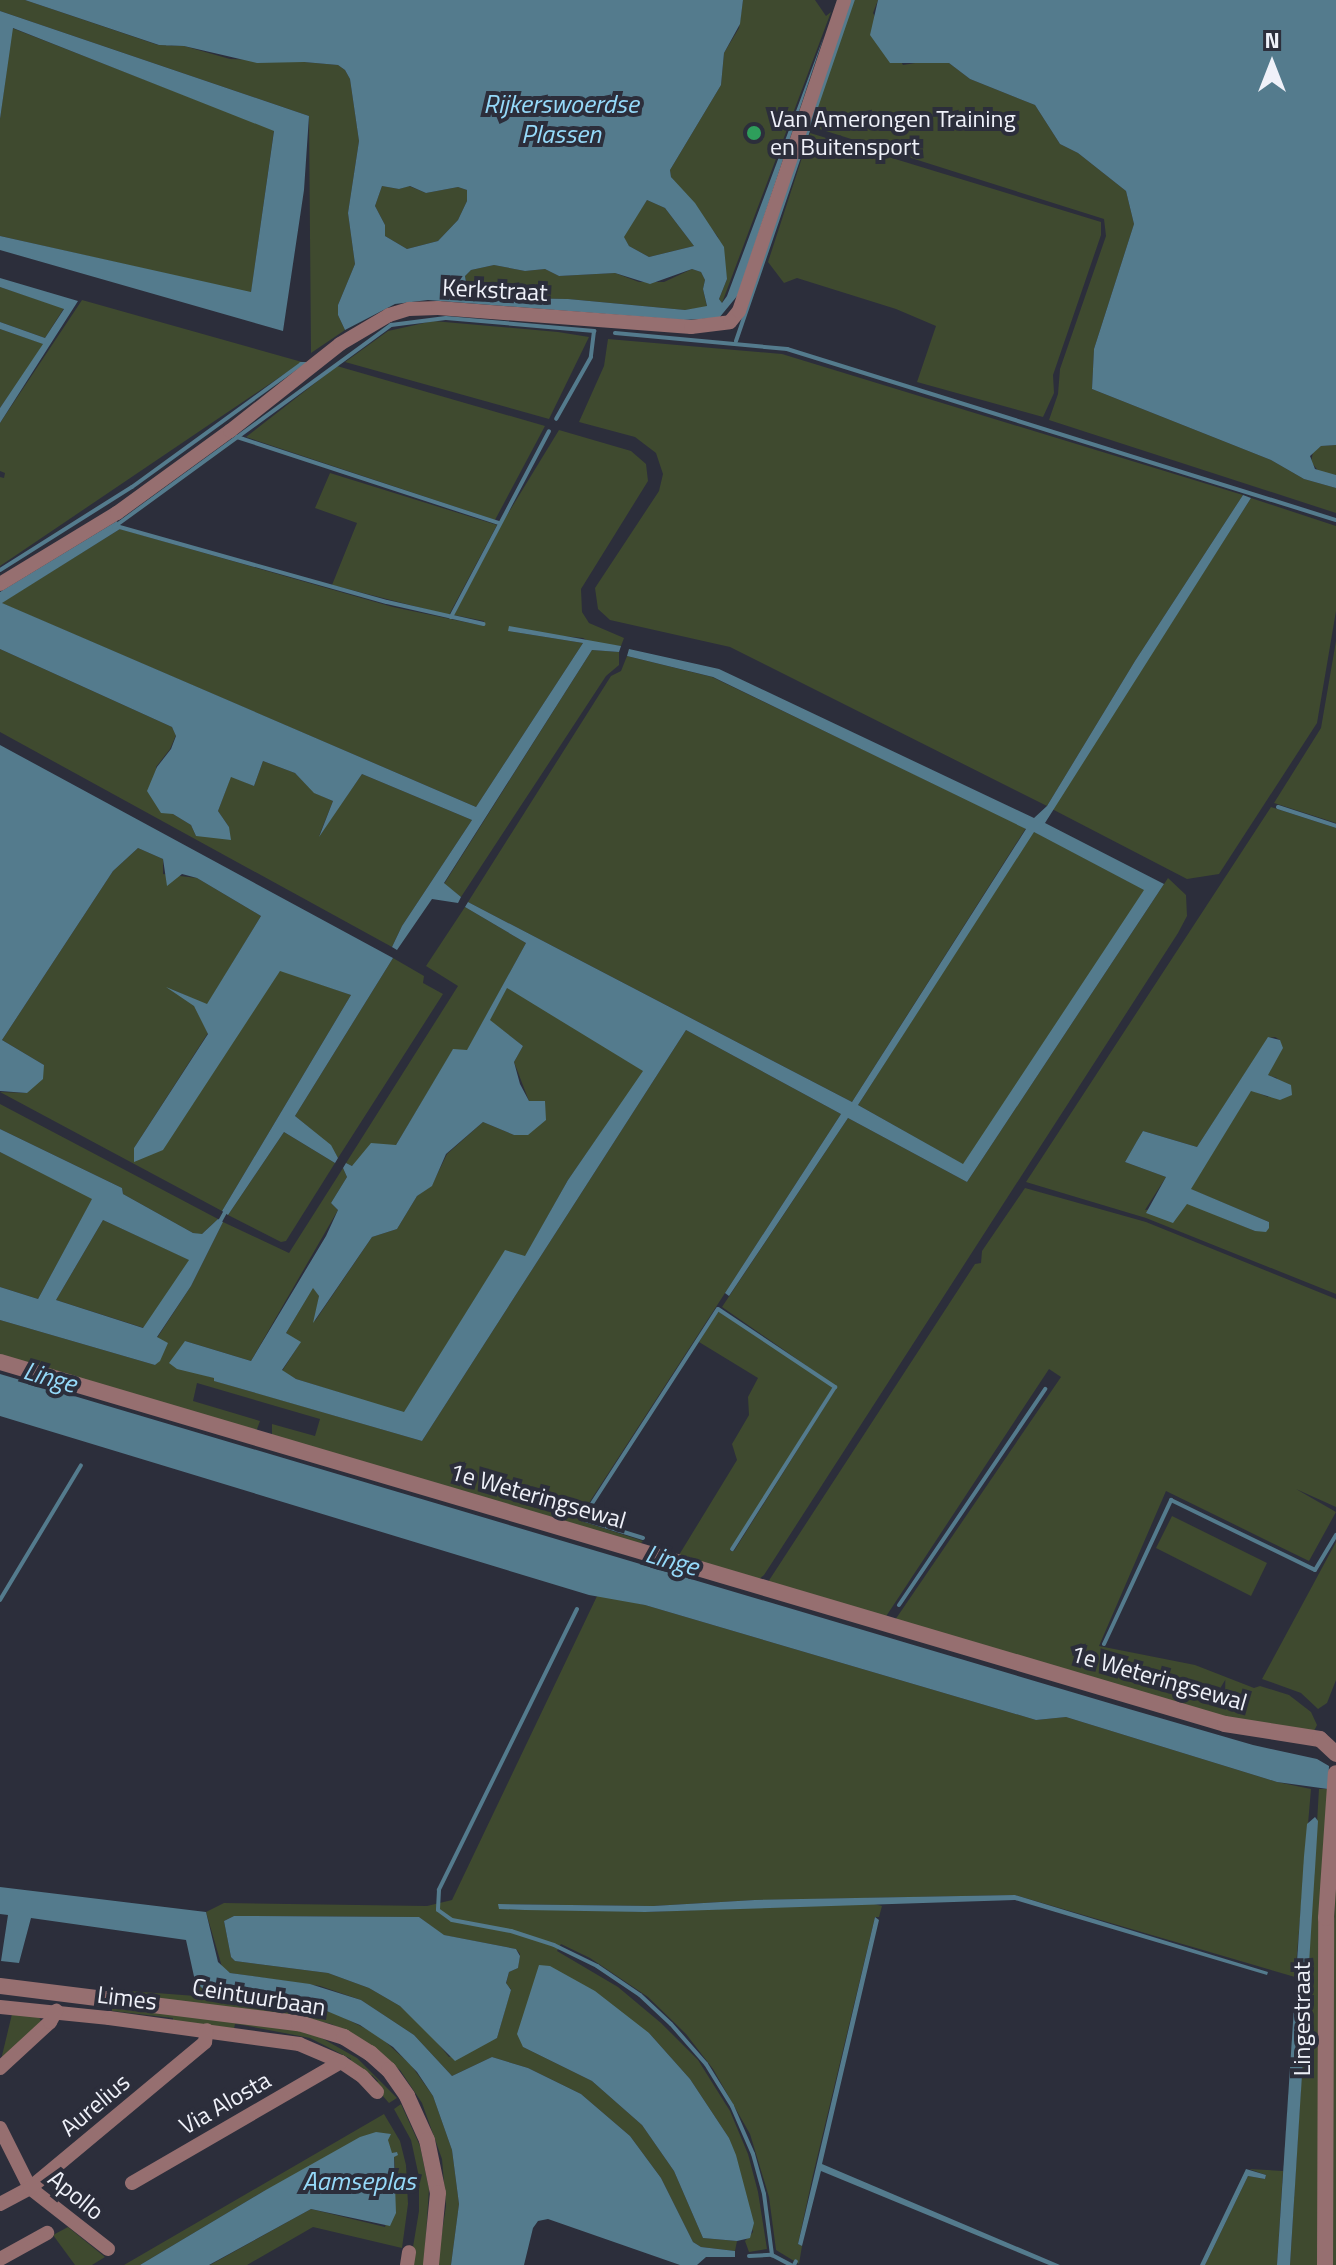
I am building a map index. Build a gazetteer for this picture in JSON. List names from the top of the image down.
{
  "streets": {
    "street": [
      "Kerkstraat",
      "1e Weteringsewal",
      "Ceintuurbaan",
      "Limes",
      "Lingestraat",
      "Via Alosta",
      "Aurelius",
      "Apollo"
    ]
  },
  "crossings": [
    ["Ceintuurbaan", "Limes"],
    ["Limes", "Via Alosta"],
    ["Limes", "Aurelius"],
    ["Aurelius", "Apollo"]
  ],
  "water": ["Rijkerswoerdse Plassen", "Linge", "Aamseplas"],
  "places": ["Van Amerongen Training en Buitensport"],
  "north": "top"
}
